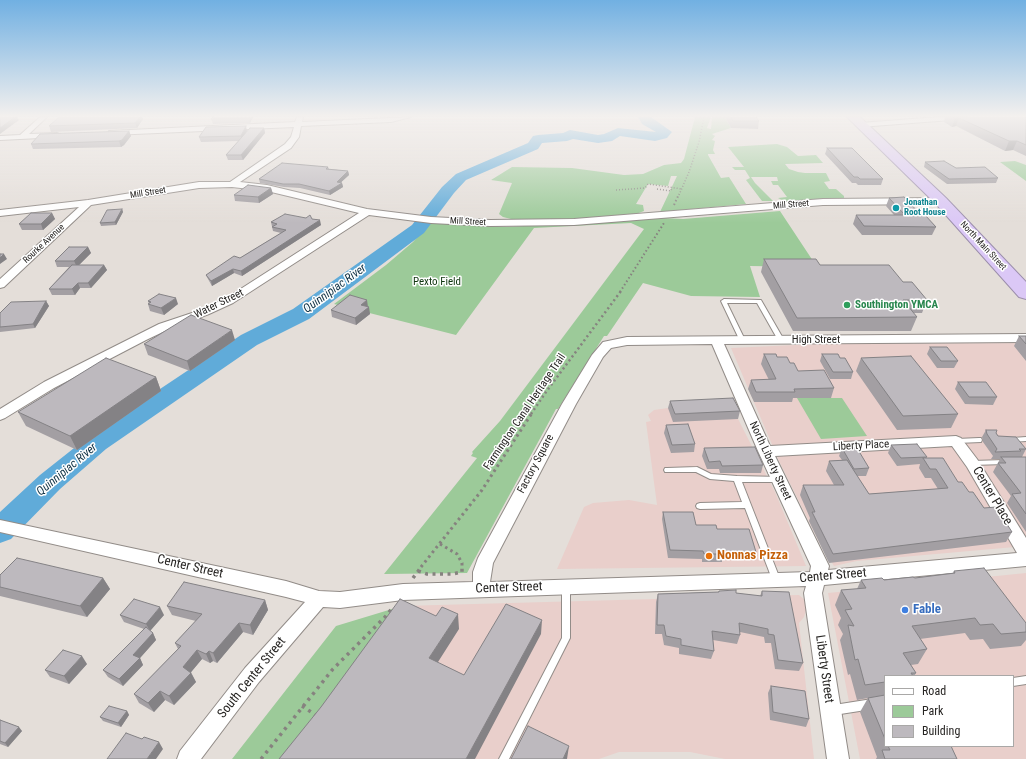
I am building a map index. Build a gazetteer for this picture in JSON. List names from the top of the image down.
{
  "streets": {
    "highway": ["North Main Street"],
    "street": [
      "Mill Street",
      "Rourke Avenue",
      "Water Street",
      "High Street",
      "Liberty Place",
      "North Liberty Street",
      "Factory Square",
      "Center Place",
      "Center Street",
      "Liberty Street",
      "South Center Street"
    ],
    "path": ["Farmington Canal Heritage Trail"]
  },
  "crossings": [
    ["Mill Street", "Rourke Avenue"],
    ["Mill Street", "North Main Street"],
    ["Mill Street", "Water Street"],
    ["High Street", "North Liberty Street"],
    ["High Street", "Factory Square"],
    ["Liberty Place", "North Liberty Street"],
    ["Liberty Place", "Center Place"],
    ["North Liberty Street", "Center Street"],
    ["North Liberty Street", "Liberty Street"],
    ["Factory Square", "Center Street"],
    ["Center Street", "Liberty Street"],
    ["Center Street", "South Center Street"]
  ],
  "water": ["Quinnipiac River"],
  "parks": ["Pexto Field"],
  "places": [
    "Jonathan Root House",
    "Southington YMCA",
    "Nonnas Pizza",
    "Fable"
  ],
  "legend": ["Road", "Park", "Building"]
}
